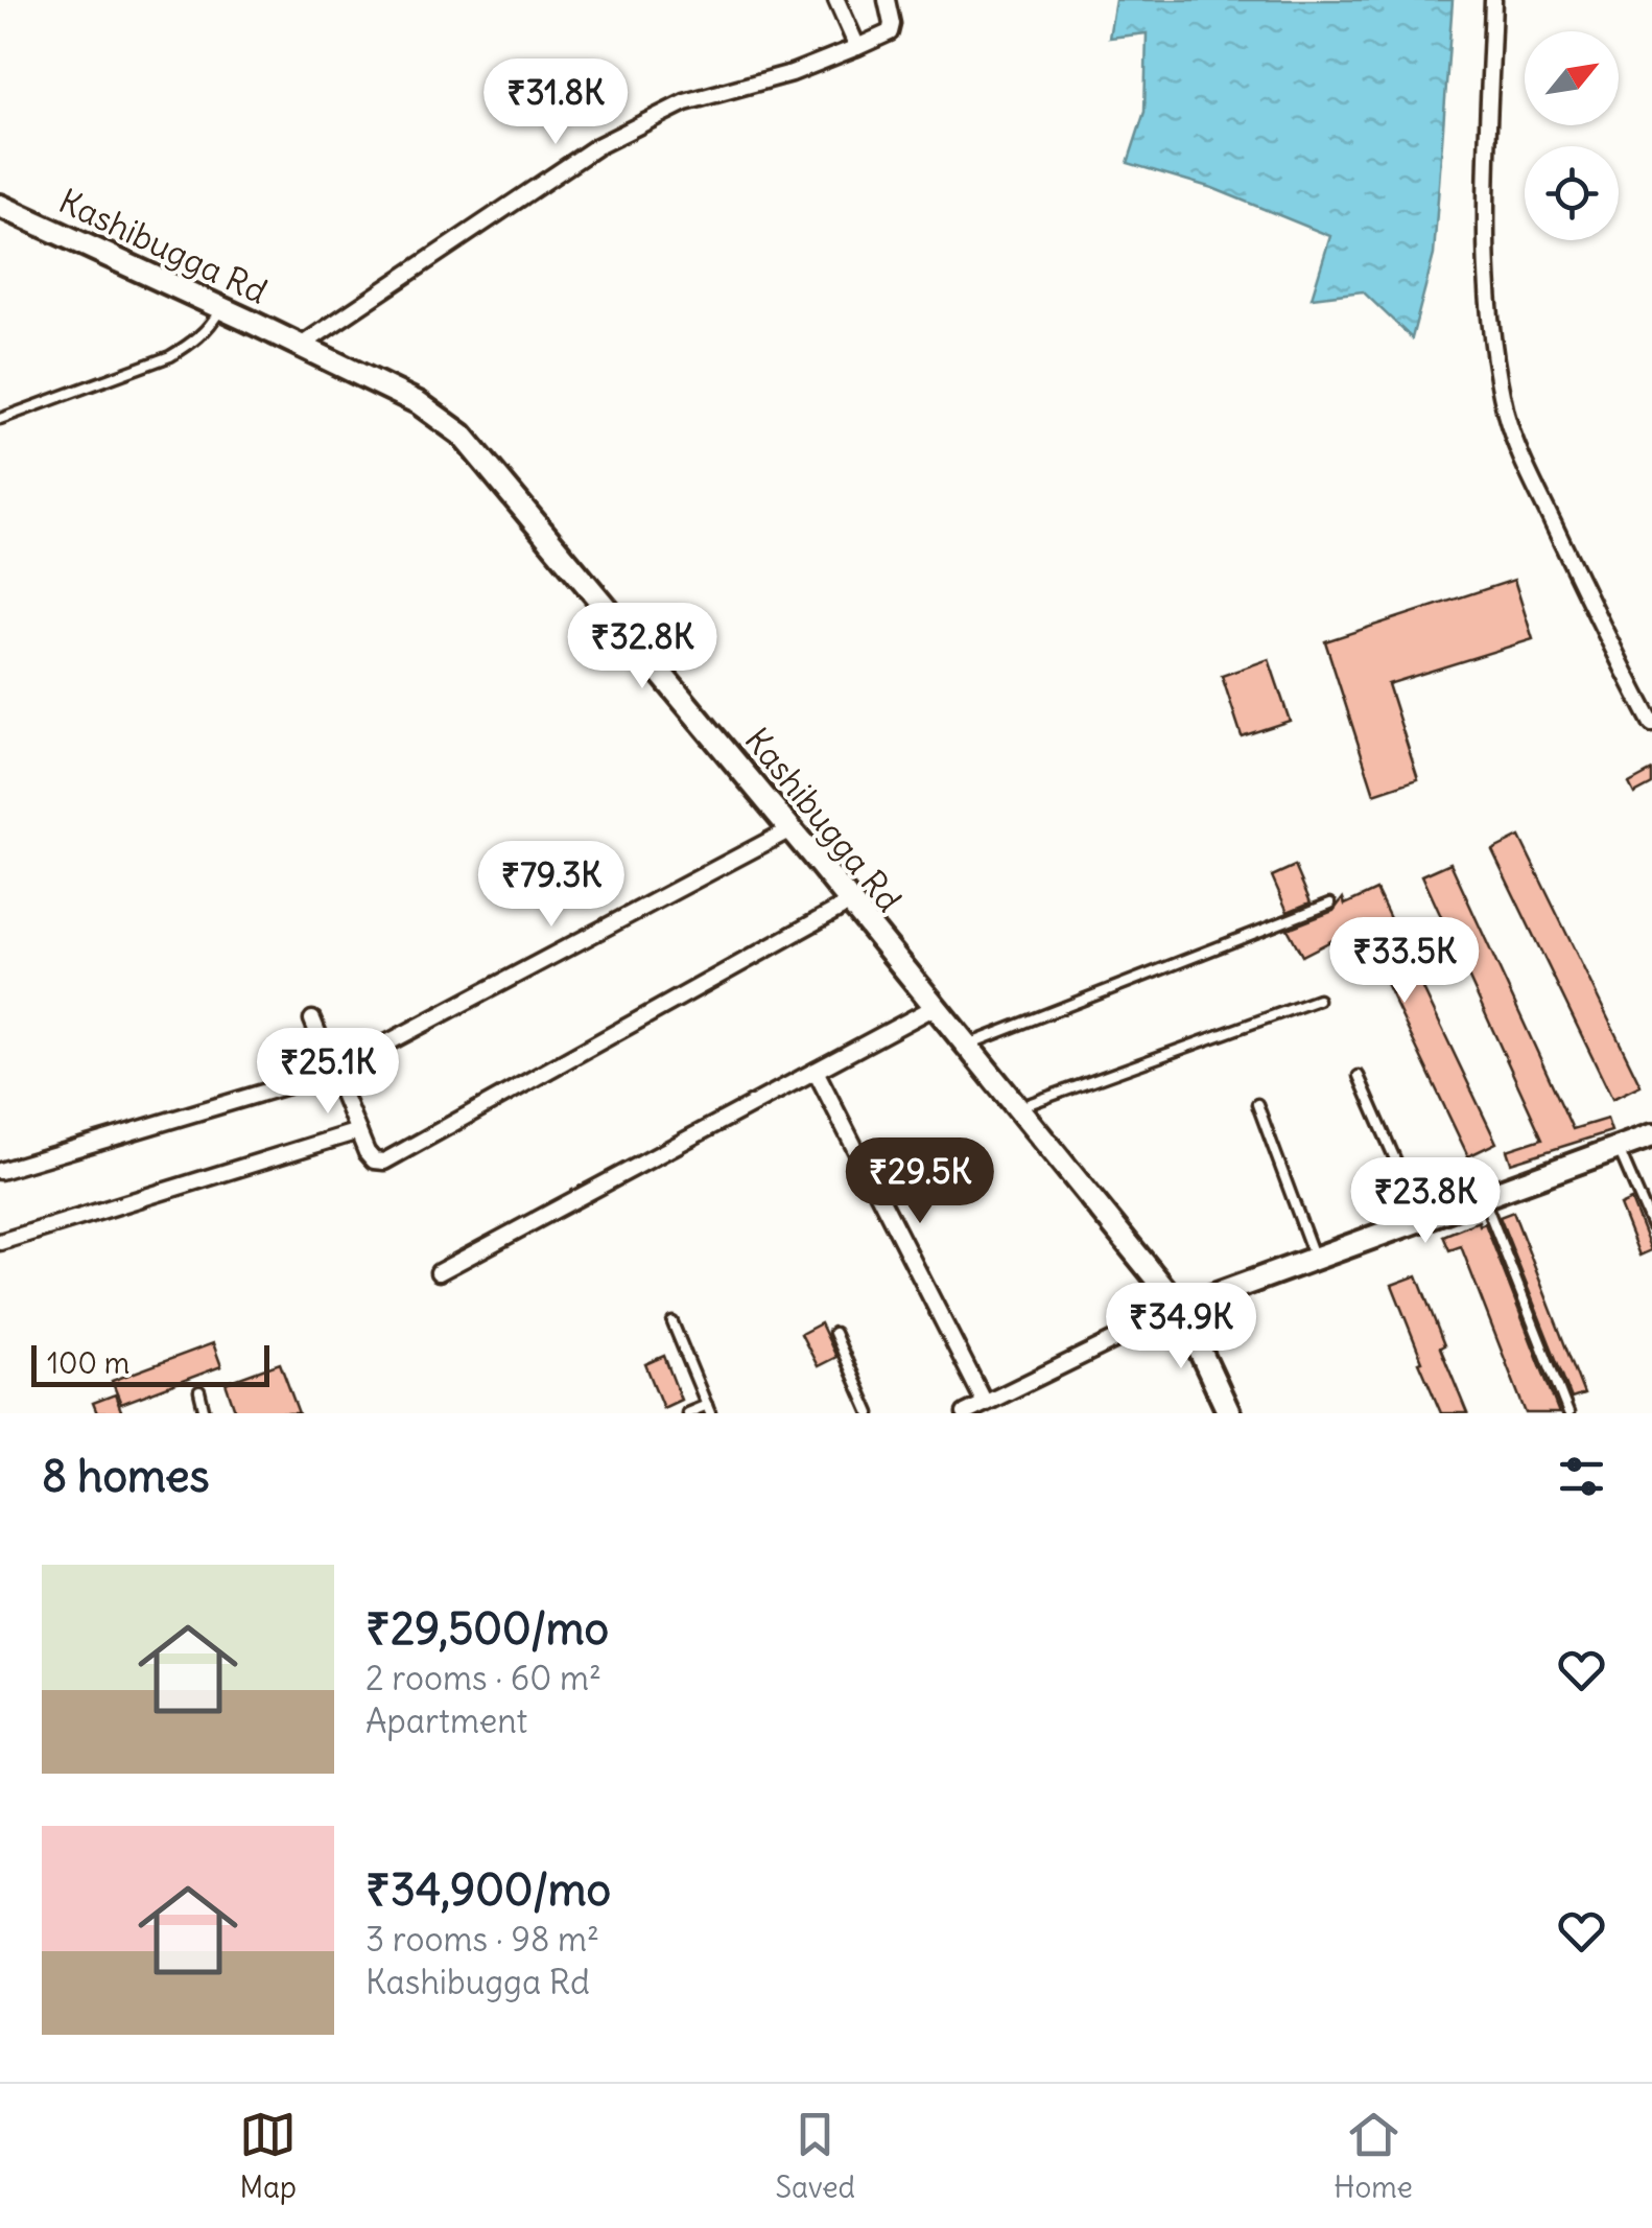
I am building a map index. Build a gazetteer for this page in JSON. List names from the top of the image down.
{
  "streets": {
    "main road": ["Kashibugga Rd"]
  },
  "scale_bar": "100 m",
  "north": "top right",
  "page": {
    "price": [
      "₹31.8K",
      "₹32.8K",
      "₹79.3K",
      "₹33.5K",
      "₹25.1K",
      "₹29.5K",
      "₹23.8K",
      "₹34.9K"
    ],
    "scale": "100 m",
    "heading": "8 homes",
    "list": [
      {
        "name": "₹29,500/mo",
        "note": "2 rooms · 60 m² · Apartment"
      },
      {
        "name": "₹34,900/mo",
        "note": "3 rooms · 98 m² · Kashibugga Rd"
      }
    ],
    "tabs": ["Map", "Saved", "Home"]
  }
}
